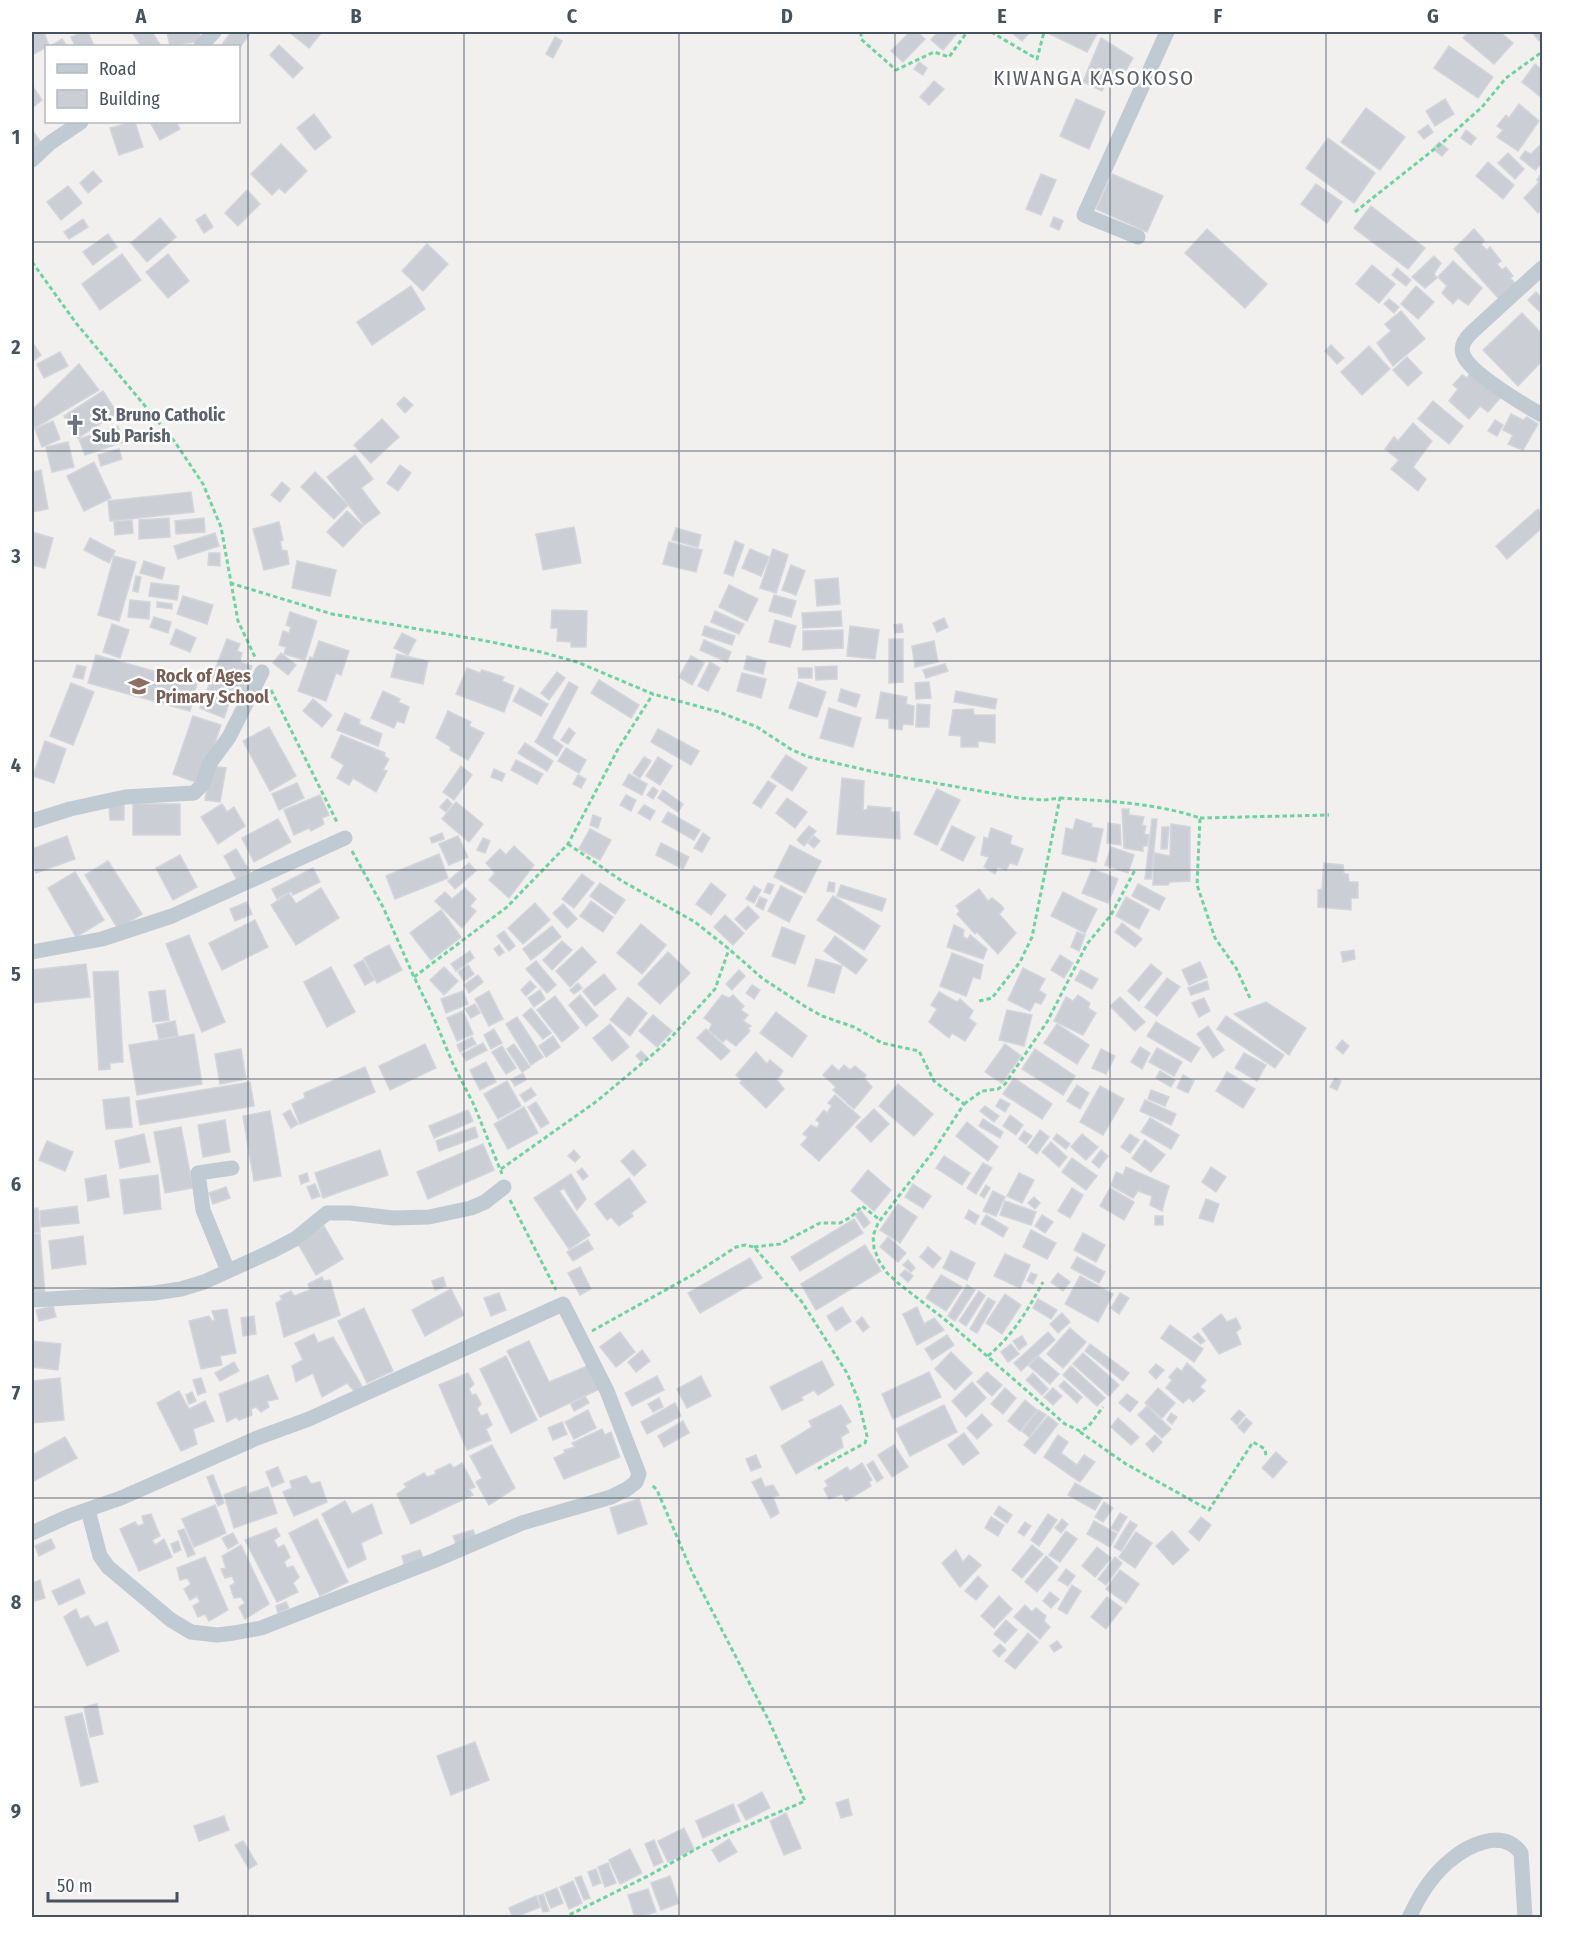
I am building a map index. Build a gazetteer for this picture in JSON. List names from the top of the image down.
{
  "districts": ["KIWANGA KASOKOSO"],
  "places": {
    "church": ["St. Bruno Catholic Sub Parish"],
    "school or university": ["Rock of Ages Primary School"]
  },
  "legend": ["Road", "Building"],
  "scale_bar": "50 m",
  "grid": {
    "columns": [
      "A",
      "B",
      "C",
      "D",
      "E",
      "F",
      "G"
    ],
    "rows": [
      "1",
      "2",
      "3",
      "4",
      "5",
      "6",
      "7",
      "8",
      "9"
    ]
  }
}
